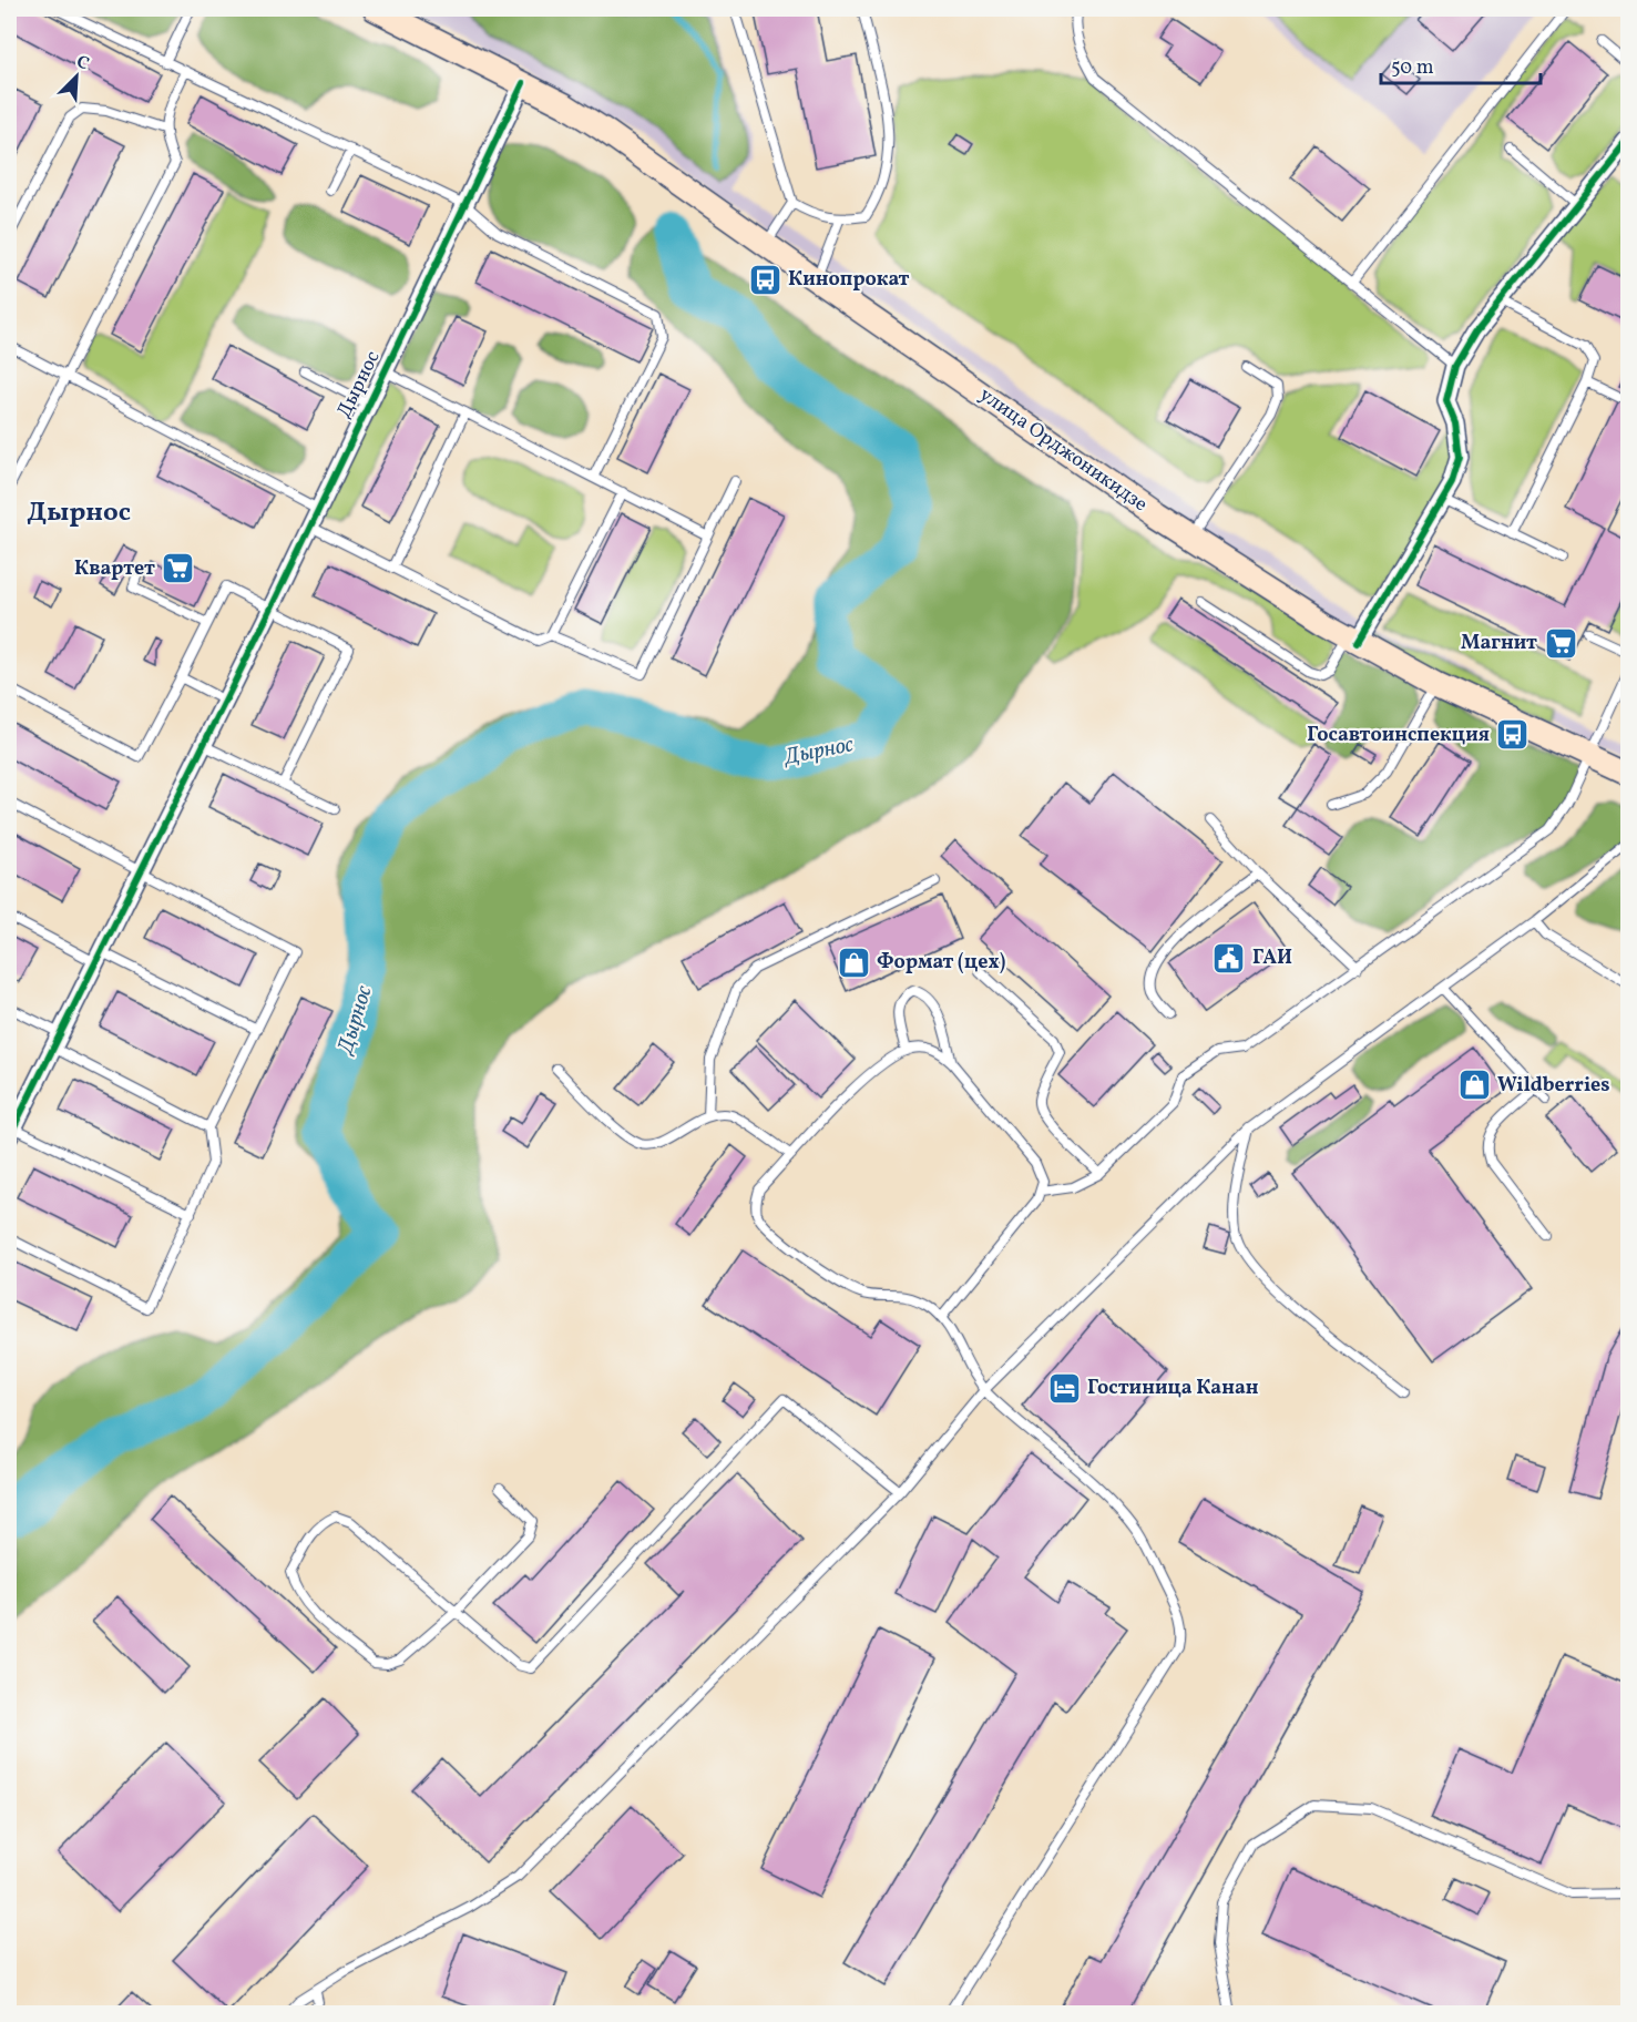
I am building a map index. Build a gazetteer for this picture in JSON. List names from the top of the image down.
{
  "streets": {
    "main road": ["улица Орджоникидзе"],
    "street": ["Дырнос"]
  },
  "crossings": [
    ["Дырнос", "улица Орджоникидзе"]
  ],
  "districts": ["Дырнос"],
  "water": ["Дырнос"],
  "places": {
    "bus stop": ["Кинопрокат", "Госавтоинспекция"],
    "supermarket": ["Квартет", "Магнит"],
    "public building": ["ГАИ"],
    "shop": ["Формат (цех)", "Wildberries"],
    "hotel": ["Гостиница Канан"]
  },
  "scale_bar": "50 m",
  "north": "top right"
}
